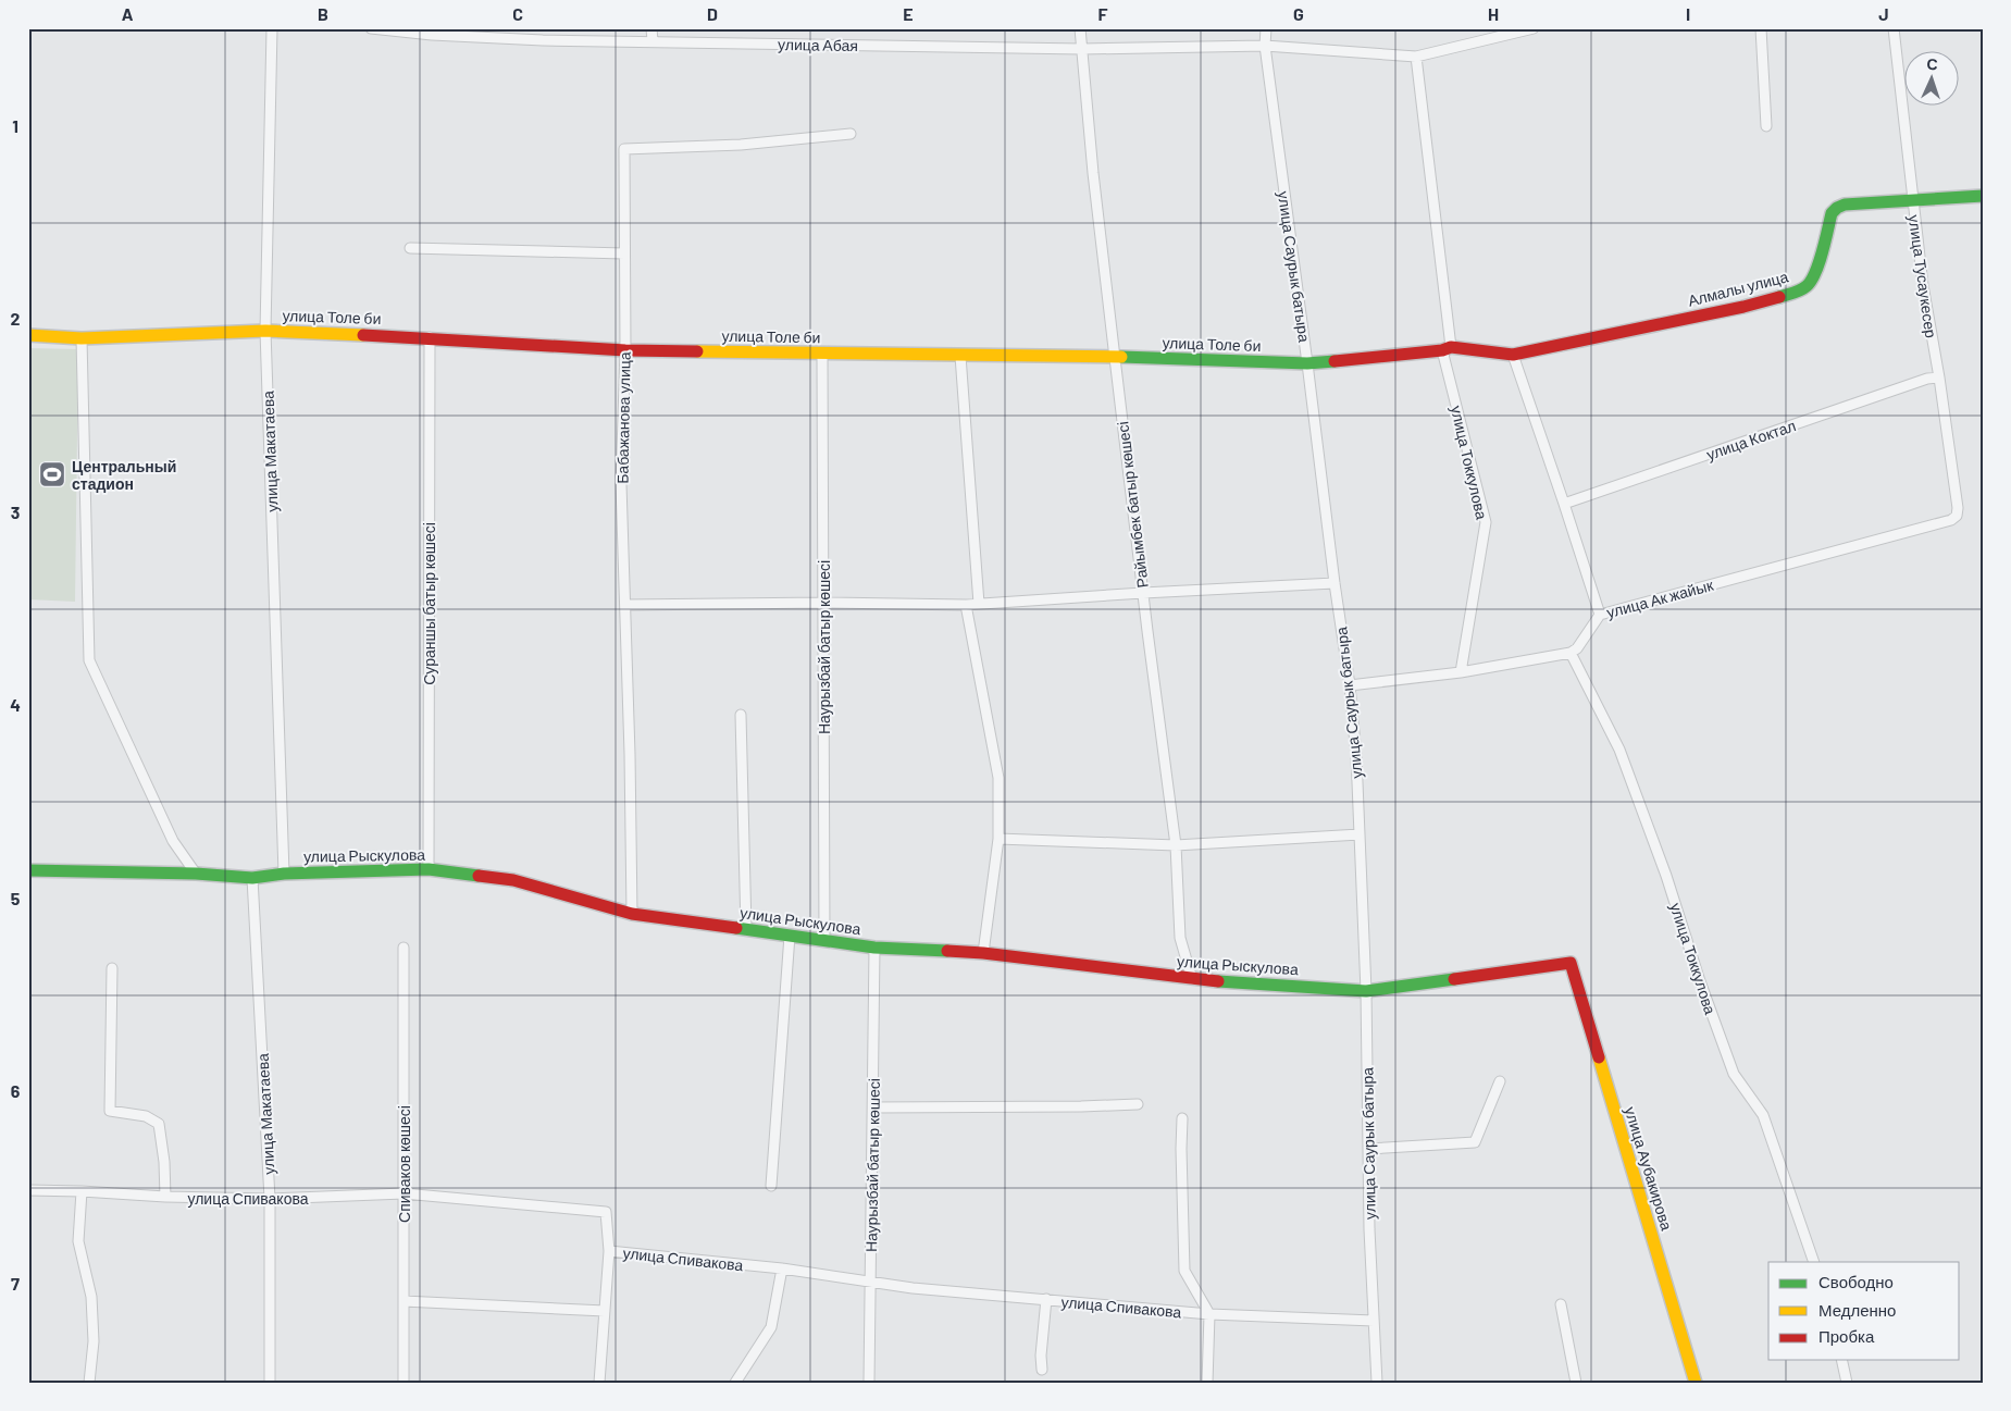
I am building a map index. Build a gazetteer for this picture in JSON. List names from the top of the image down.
{
  "streets": {
    "street": [
      "улица Абая",
      "улица Саурык батыра",
      "улица Тусаукесер",
      "Алмалы улица",
      "улица Толе би",
      "Бабажанова улица",
      "улица Коктал",
      "улица Макатаева",
      "улица Токкулова",
      "Райымбек батыр көшесі",
      "улица Ак жайык",
      "Сураншы батыр көшесі",
      "Наурызбай батыр көшесі",
      "улица Рыскулова",
      "Спиваков көшесі",
      "улица Аубакирова",
      "улица Спивакова"
    ]
  },
  "crossings": [
    ["улица Абая", "улица Саурык батыра"],
    ["улица Абая", "улица Токкулова"],
    ["улица Абая", "Райымбек батыр көшесі"],
    ["улица Саурык батыра", "улица Толе би"],
    ["улица Саурык батыра", "улица Рыскулова"],
    ["улица Саурык батыра", "улица Спивакова"],
    ["улица Тусаукесер", "Алмалы улица"],
    ["улица Тусаукесер", "улица Коктал"],
    ["улица Тусаукесер", "улица Ак жайык"],
    ["Алмалы улица", "улица Толе би"],
    ["улица Толе би", "Бабажанова улица"],
    ["улица Толе би", "улица Макатаева"],
    ["улица Толе би", "улица Токкулова"],
    ["улица Толе би", "Райымбек батыр көшесі"],
    ["улица Толе би", "Сураншы батыр көшесі"],
    ["улица Толе би", "Наурызбай батыр көшесі"],
    ["Бабажанова улица", "улица Рыскулова"],
    ["улица Макатаева", "улица Рыскулова"],
    ["улица Макатаева", "улица Спивакова"],
    ["улица Токкулова", "улица Ак жайык"],
    ["Райымбек батыр көшесі", "улица Рыскулова"],
    ["Сураншы батыр көшесі", "улица Рыскулова"],
    ["Наурызбай батыр көшесі", "улица Рыскулова"],
    ["Наурызбай батыр көшесі", "улица Спивакова"],
    ["улица Рыскулова", "улица Аубакирова"],
    ["Спиваков көшесі", "улица Спивакова"]
  ],
  "places": {
    "sports": ["Центральный стадион"]
  },
  "legend": ["Свободно", "Медленно", "Пробка"],
  "north": "top",
  "grid": {
    "columns": [
      "A",
      "B",
      "C",
      "D",
      "E",
      "F",
      "G",
      "H",
      "I",
      "J"
    ],
    "rows": [
      "1",
      "2",
      "3",
      "4",
      "5",
      "6",
      "7"
    ]
  }
}
